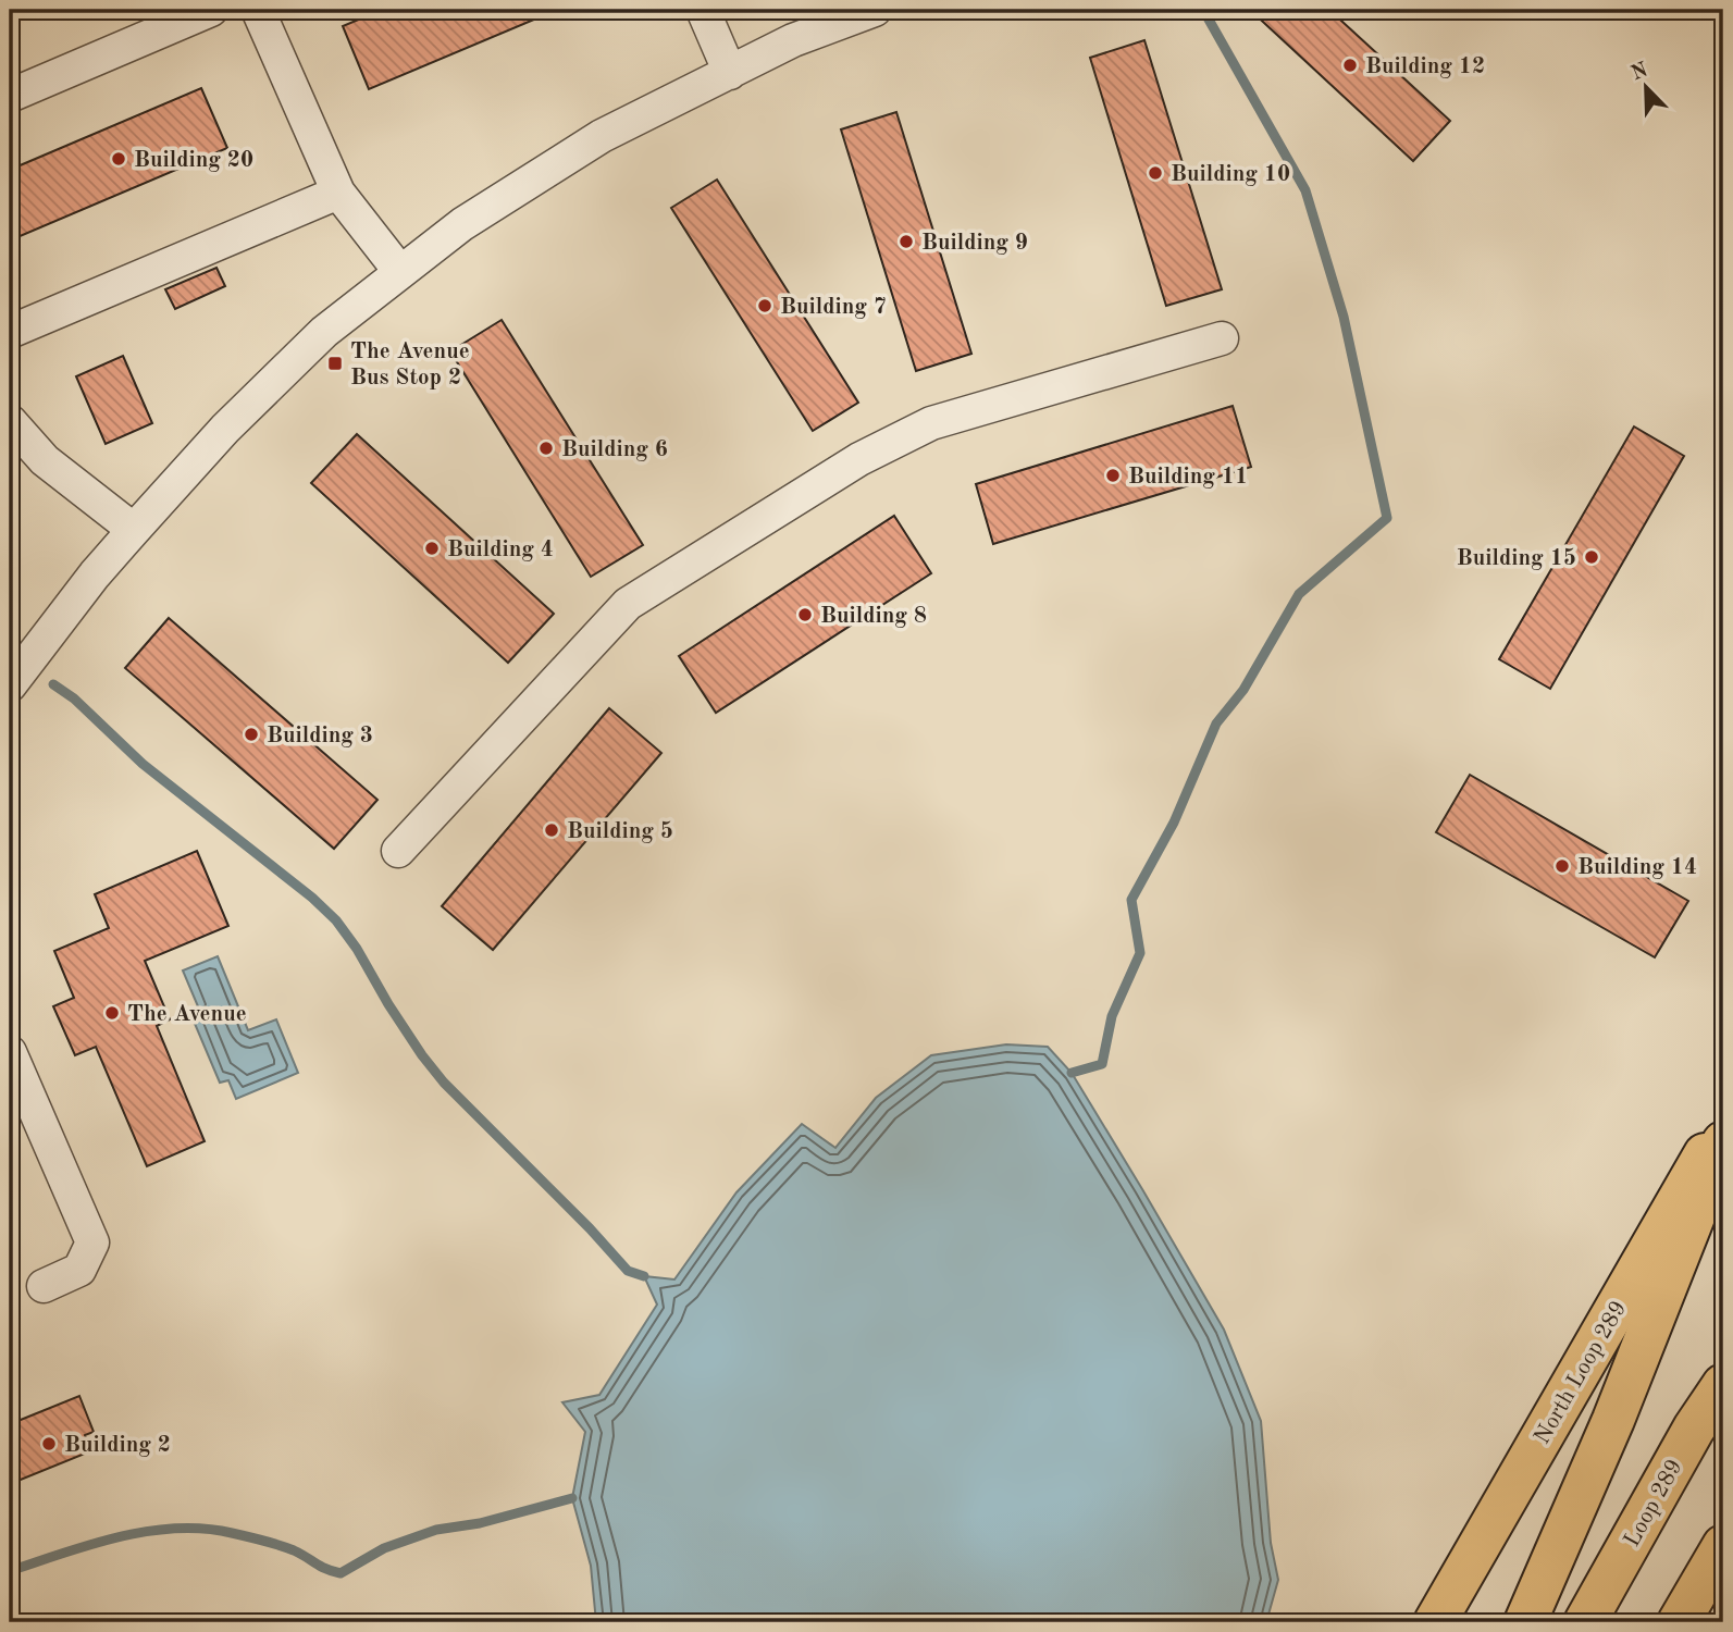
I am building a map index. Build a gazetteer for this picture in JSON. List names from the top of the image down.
{
  "streets": {
    "main road": ["North Loop 289", "Loop 289"]
  },
  "places": {
    "other": [
      "Building 12",
      "Building 20",
      "Building 10",
      "Building 9",
      "Building 7",
      "Building 6",
      "Building 11",
      "Building 4",
      "Building 15",
      "Building 8",
      "Building 3",
      "Building 5",
      "Building 14",
      "The Avenue",
      "Building 2"
    ],
    "transit": ["The Avenue Bus Stop 2"]
  },
  "north": "top left"
}
